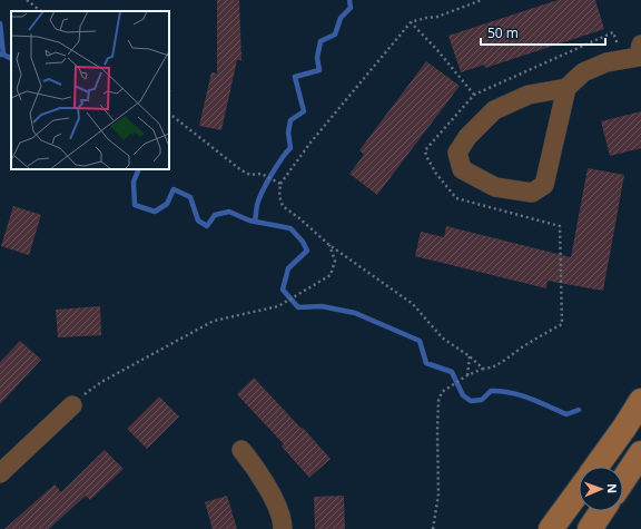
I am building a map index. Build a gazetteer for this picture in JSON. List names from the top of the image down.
{
  "scale_bar": "50 m",
  "north": "right"
}
